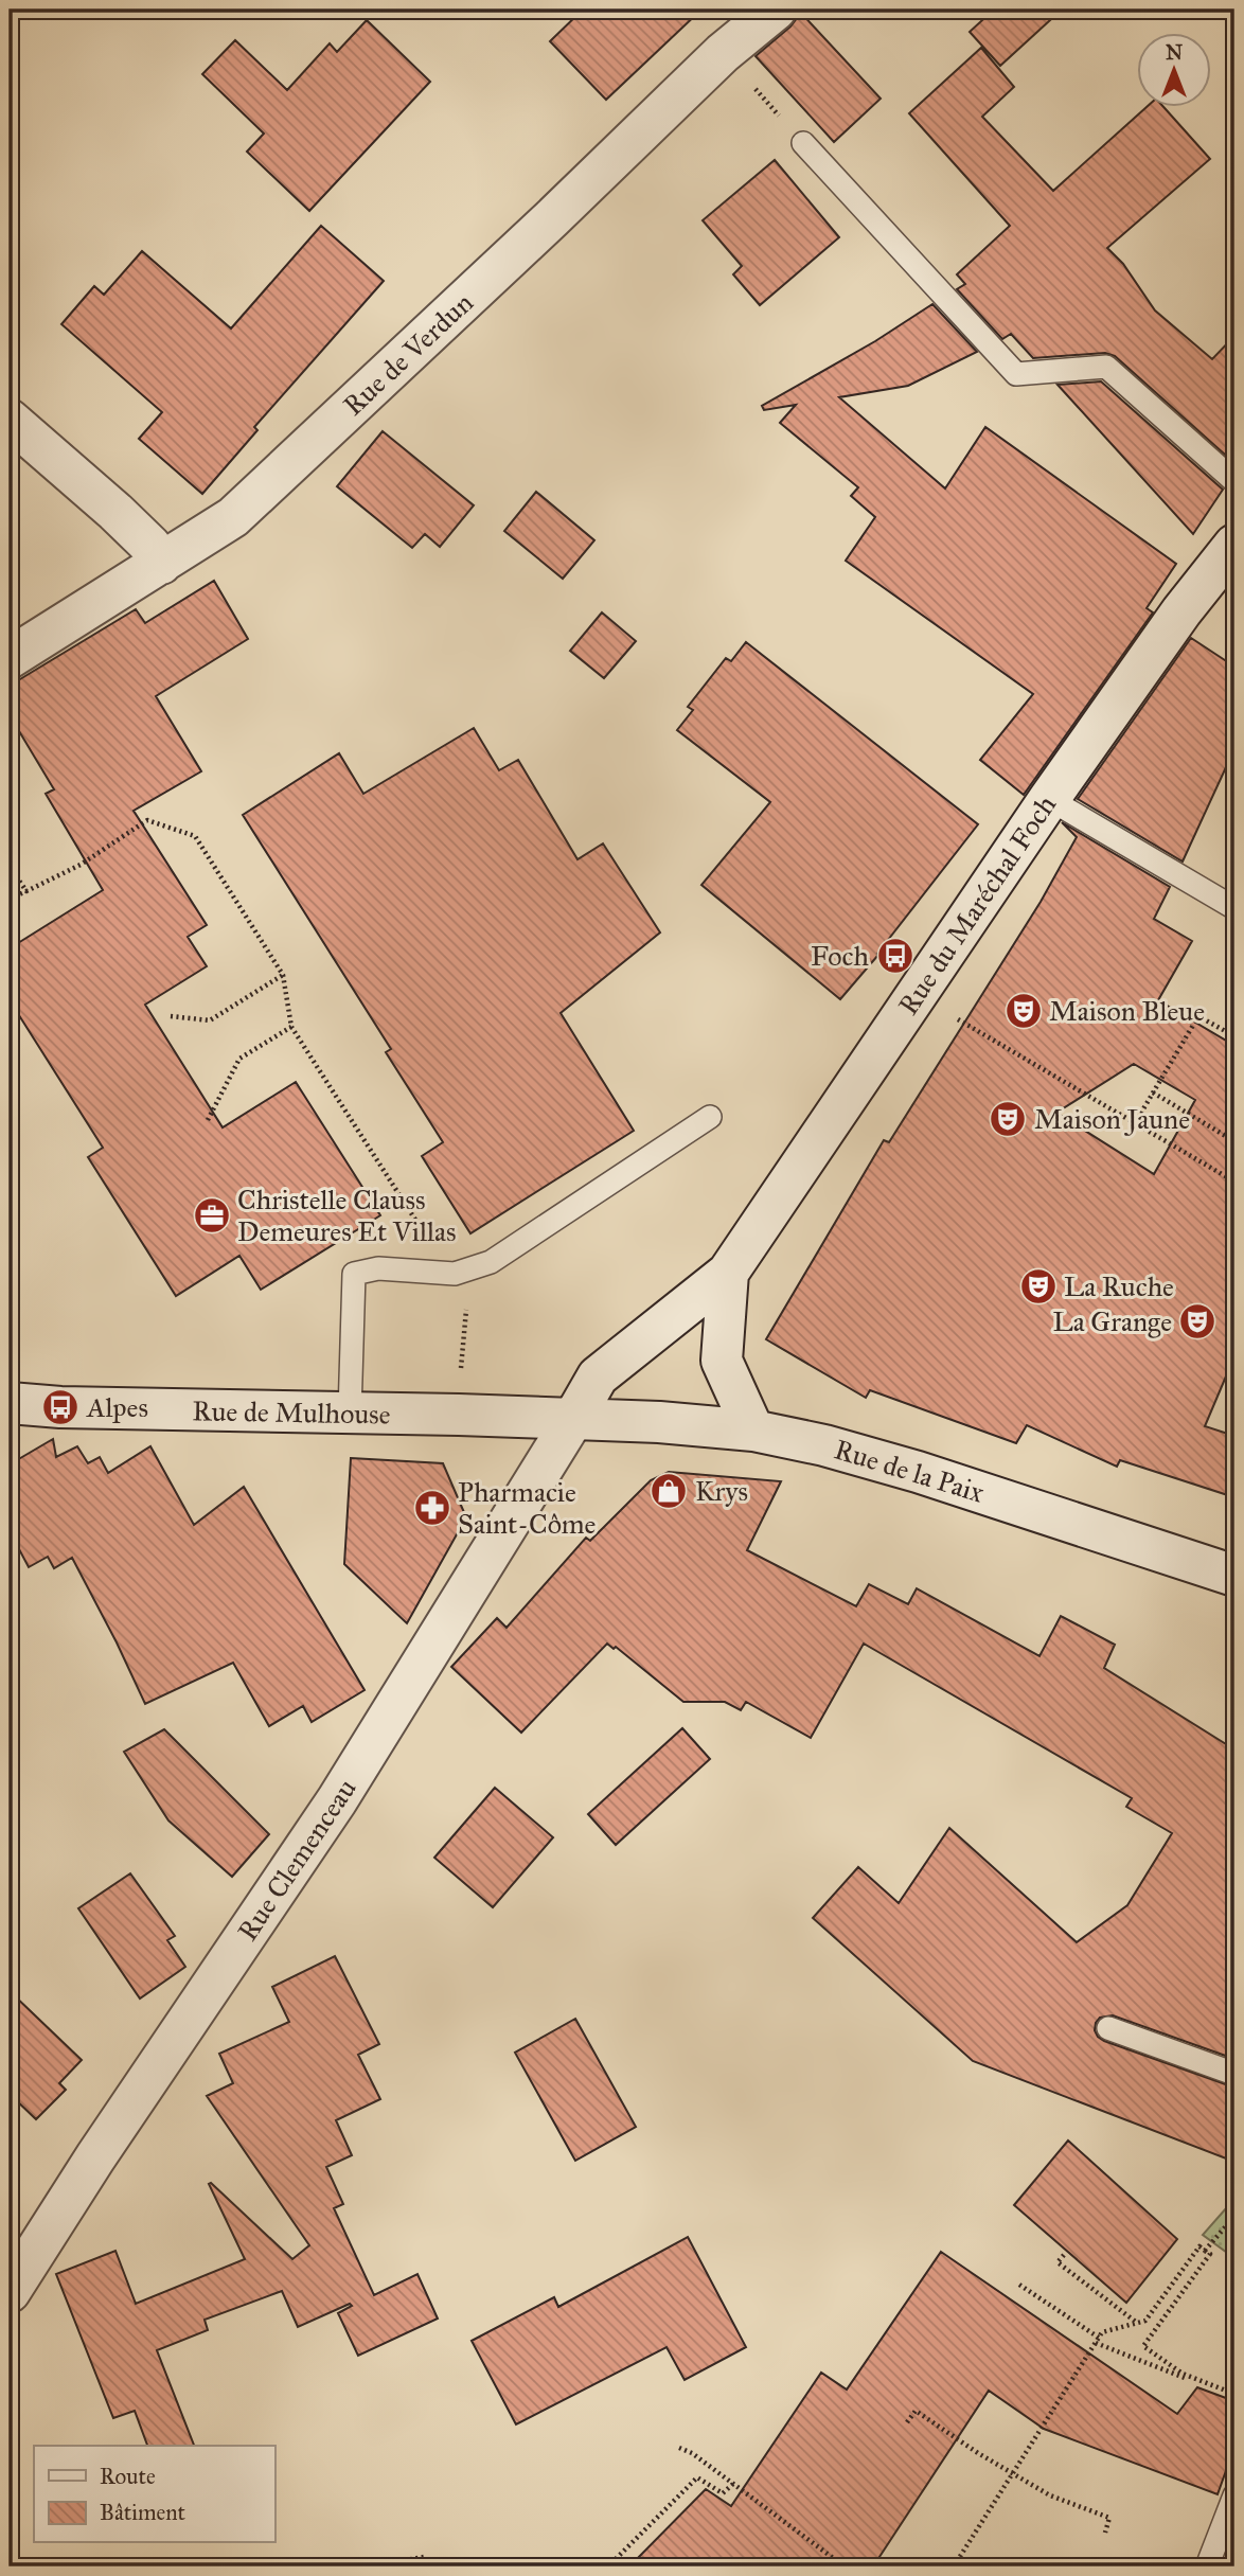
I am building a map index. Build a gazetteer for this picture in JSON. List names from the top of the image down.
{
  "streets": {
    "street": [
      "Rue de Verdun",
      "Rue du Maréchal Foch",
      "Rue de Mulhouse",
      "Rue de la Paix",
      "Rue Clemenceau"
    ]
  },
  "crossings": [
    ["Rue du Maréchal Foch", "Rue de Mulhouse"],
    ["Rue du Maréchal Foch", "Rue de la Paix"],
    ["Rue du Maréchal Foch", "Rue Clemenceau"],
    ["Rue de Mulhouse", "Rue de la Paix"],
    ["Rue de Mulhouse", "Rue Clemenceau"],
    ["Rue de la Paix", "Rue Clemenceau"]
  ],
  "places": {
    "bus stop": ["Foch", "Alpes"],
    "theatre": [
      "Maison Bleue",
      "Maison Jaune",
      "La Ruche",
      "La Grange"
    ],
    "office": ["Christelle Clauss Demeures Et Villas"],
    "shop": ["Krys"],
    "pharmacy": ["Pharmacie Saint-Côme"]
  },
  "legend": ["Route", "Bâtiment"],
  "north": "top"
}
